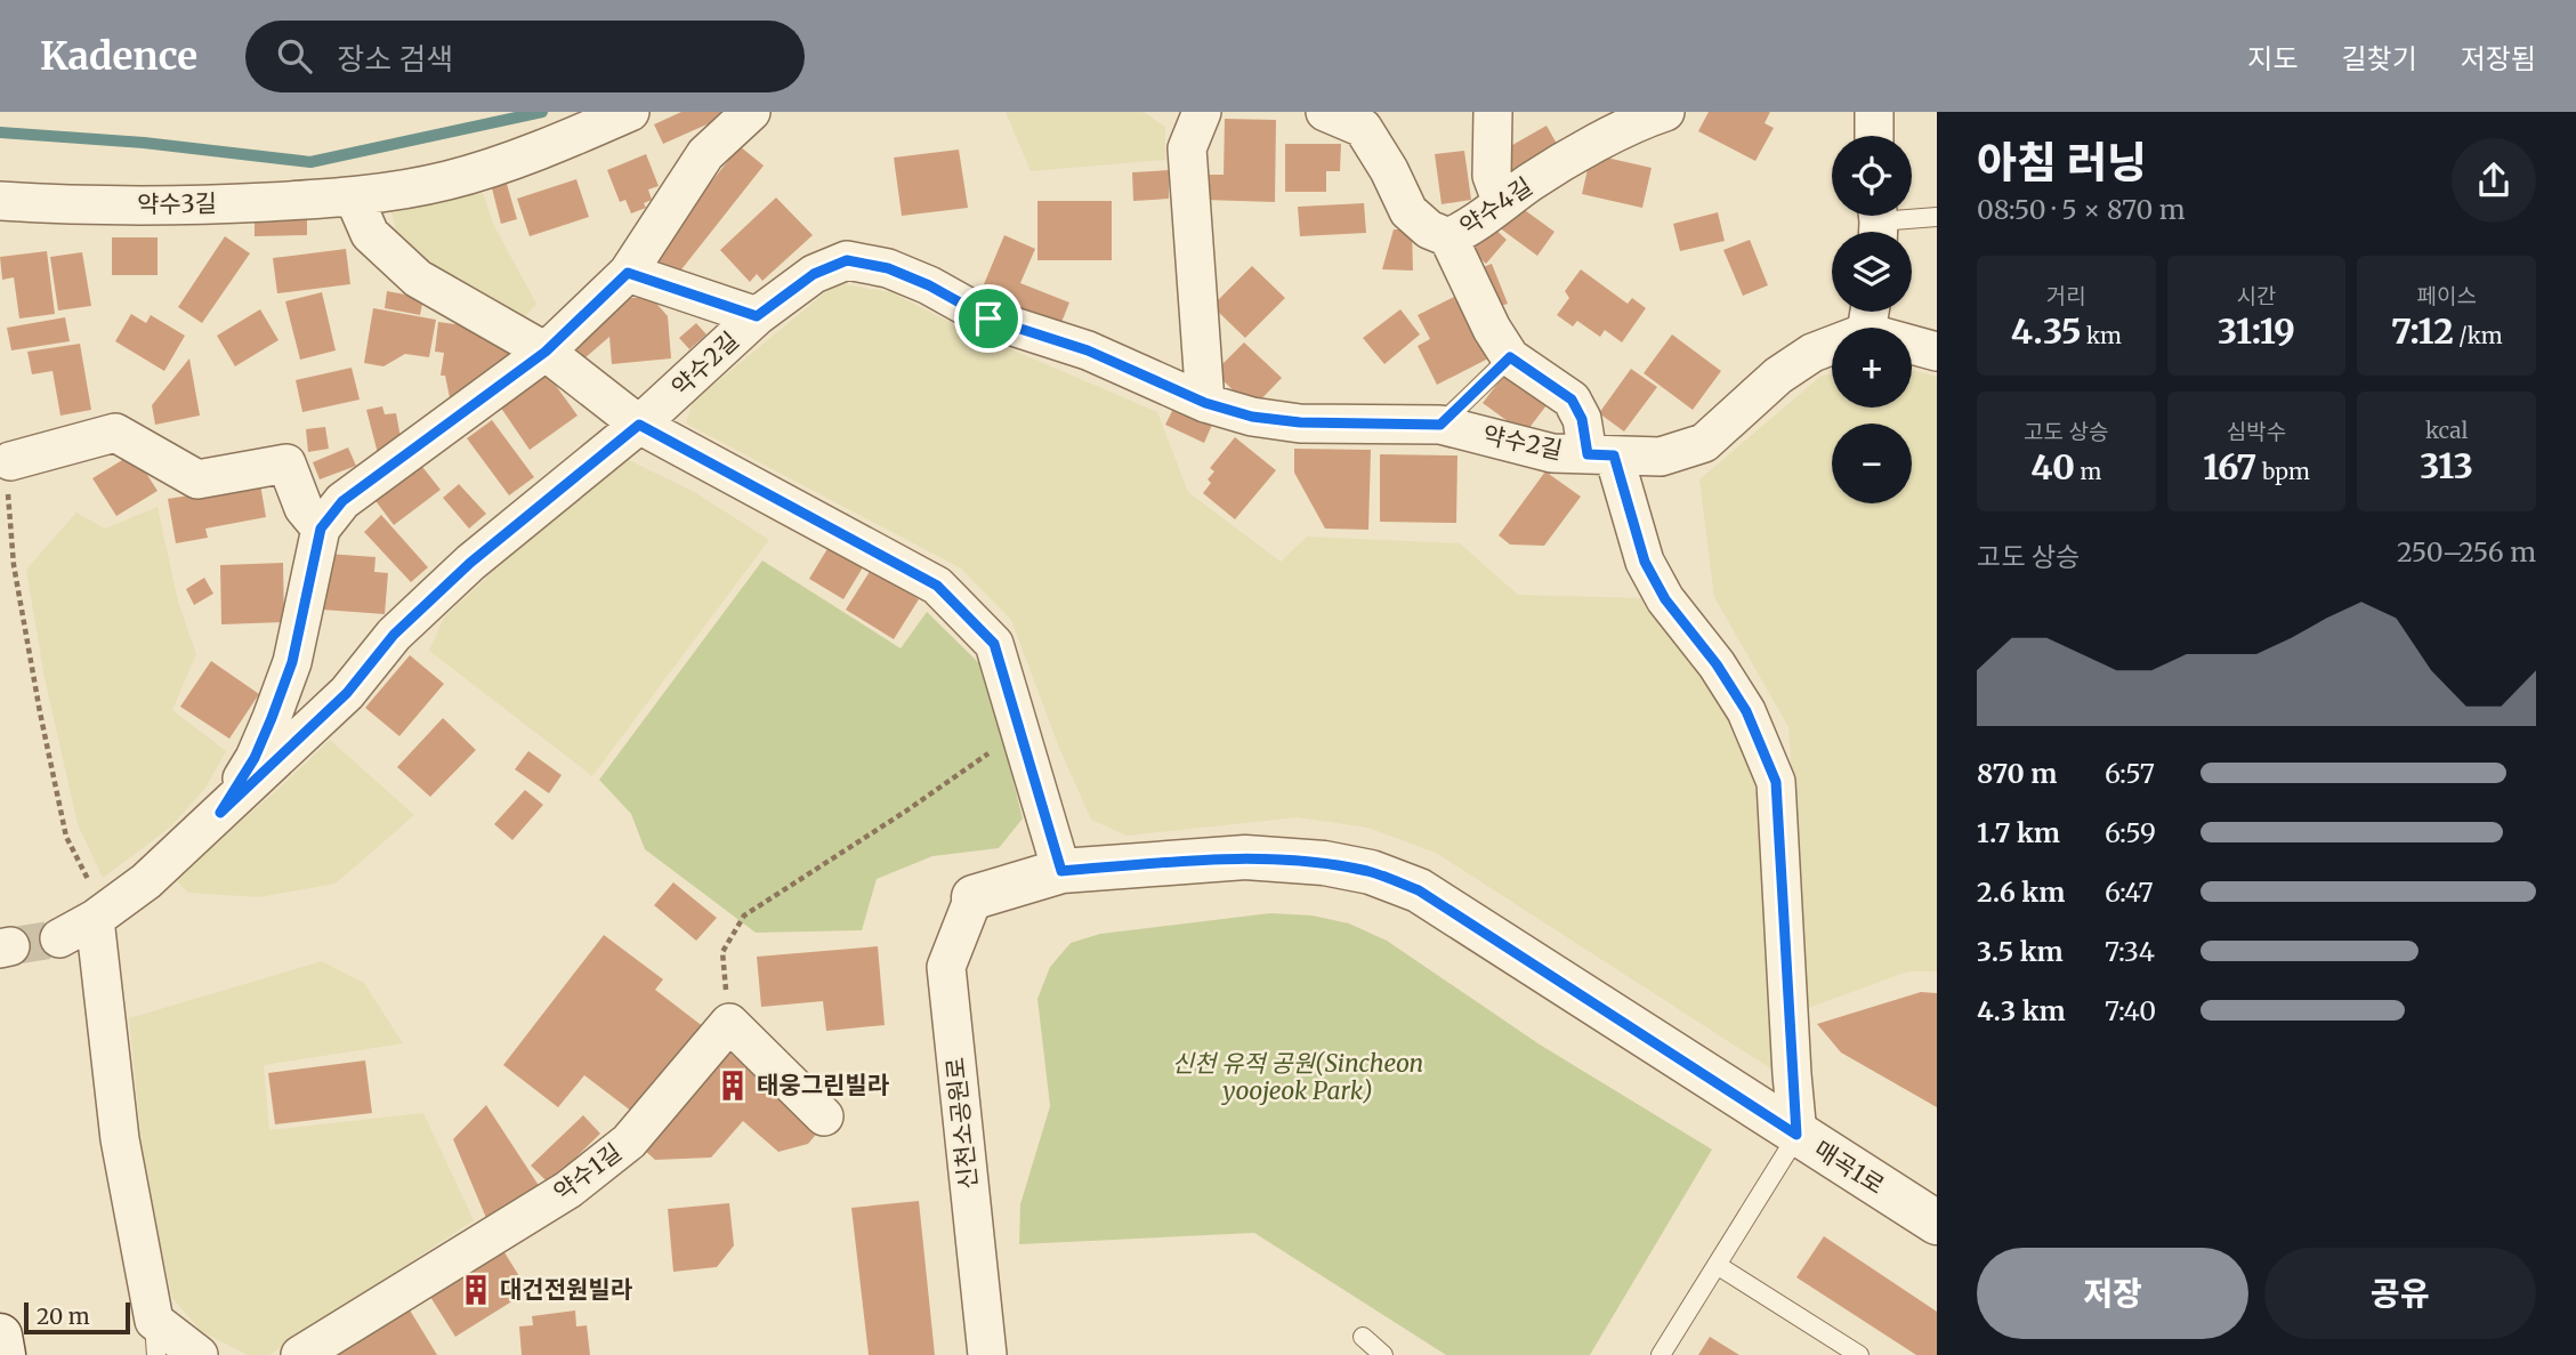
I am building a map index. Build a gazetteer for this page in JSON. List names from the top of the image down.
{
  "streets": {
    "street": [
      "약수3길",
      "약수4길",
      "약수2길",
      "신천소공원로",
      "매곡1로",
      "약수1길"
    ]
  },
  "crossings": [
    ["약수4길", "약수2길"],
    ["신천소공원로", "매곡1로"]
  ],
  "parks": ["신천 유적 공원(Sincheon yoojeok Park)"],
  "places": {
    "building": ["태웅그린빌라", "대건전원빌라"]
  },
  "scale_bar": "20 m",
  "page": {
    "header": "Kadence",
    "search": "장소 검색",
    "nav": ["지도", "길찾기", "저장됨"],
    "heading": ["아침 러닝", "08:50 · 5 × 870 m"],
    "map_buttons": ["+", "−"],
    "stats": [
      ["거리", "4.35 km"],
      ["시간", "31:19"],
      ["페이스", "7:12 /km"],
      ["고도 상승", "40 m"],
      ["심박수", "167 bpm"],
      ["kcal", "313"]
    ],
    "chart": ["고도 상승", "250–256 m"],
    "list": [
      {
        "name": "870 m",
        "note": "6:57"
      },
      {
        "name": "1.7 km",
        "note": "6:59"
      },
      {
        "name": "2.6 km",
        "note": "6:47"
      },
      {
        "name": "3.5 km",
        "note": "7:34"
      },
      {
        "name": "4.3 km",
        "note": "7:40"
      }
    ],
    "buttons": ["저장", "공유"],
    "scale": "20 m"
  }
}
